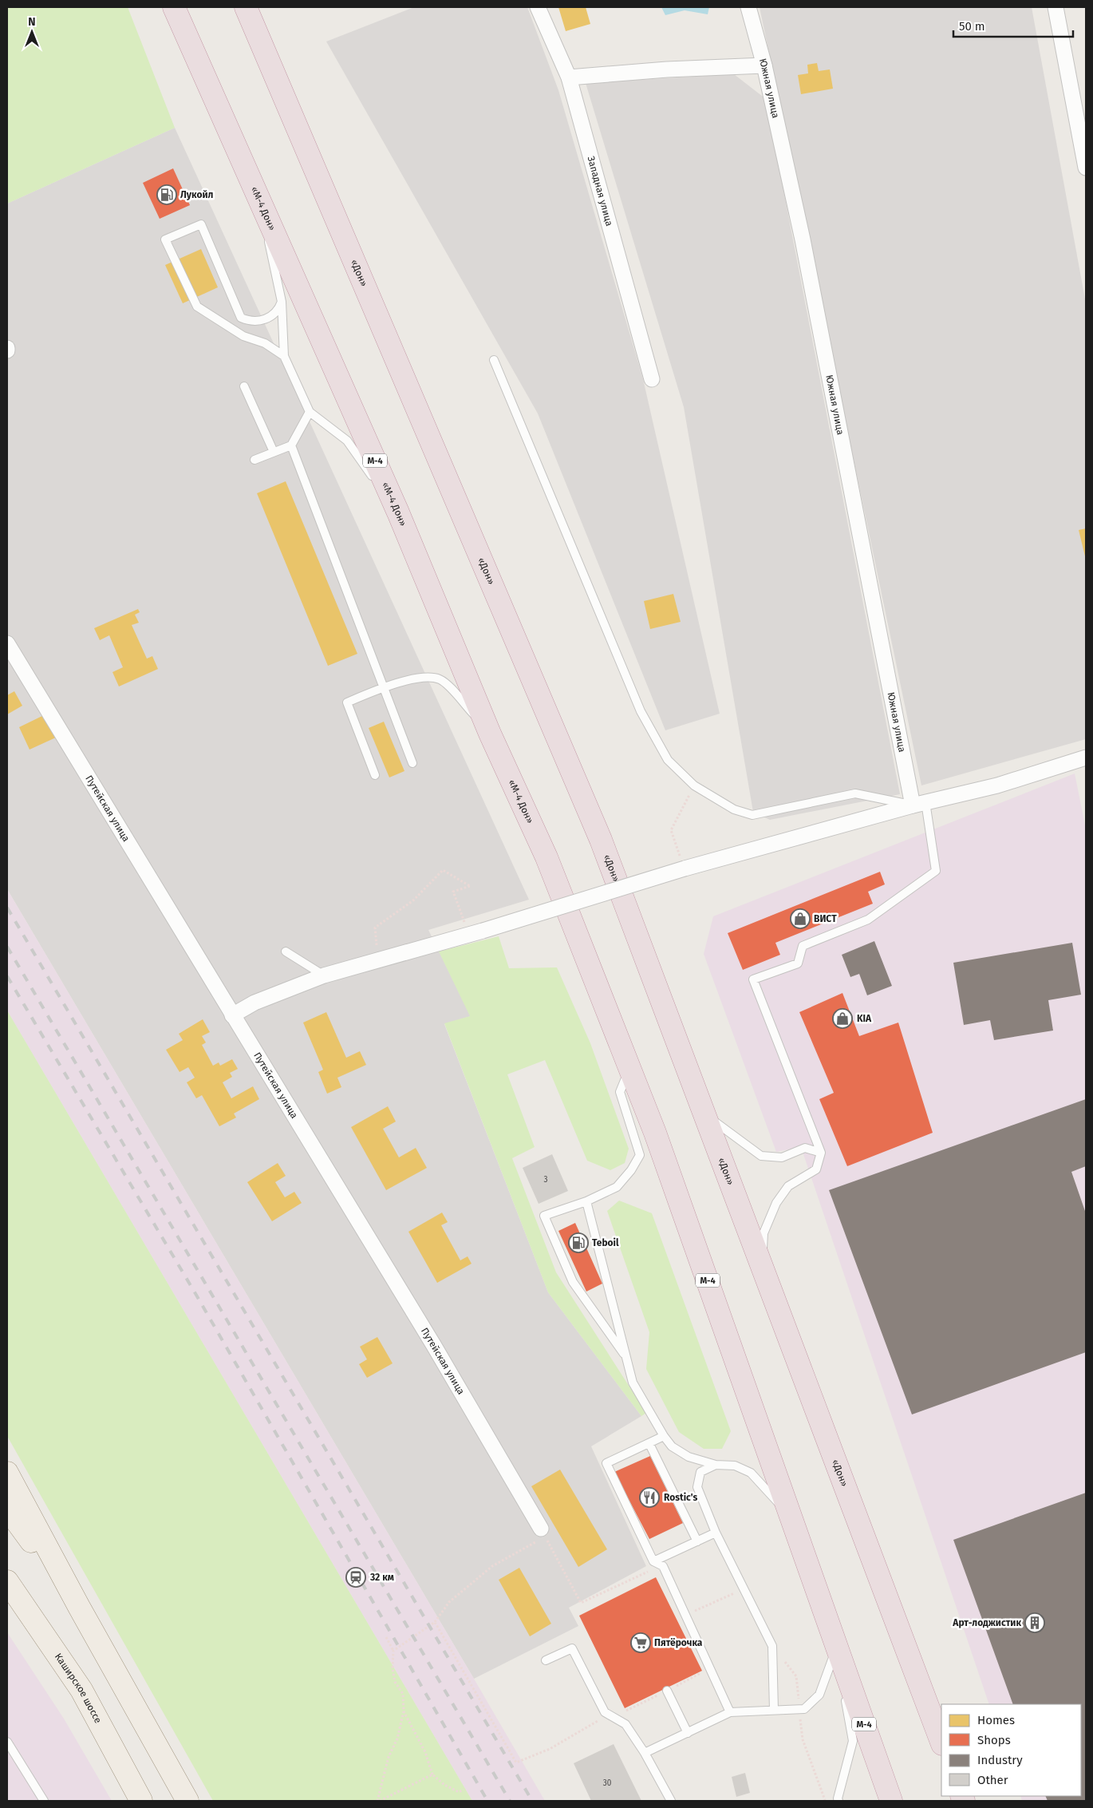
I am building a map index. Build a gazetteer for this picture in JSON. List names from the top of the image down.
{
  "streets": {
    "highway": ["«М-4 Дон»", "«Дон»", "М-4"],
    "main road": ["Каширское шоссе"],
    "street": ["Южная улица", "Западная улица", "Путейская улица"]
  },
  "crossings": [
    ["«М-4 Дон»", "М-4"]
  ],
  "places": {
    "fuel station": ["Лукойл", "Teboil"],
    "shop": ["ВИСТ", "KIA"],
    "restaurant": ["Rostic's"],
    "station": ["32 км"],
    "building": ["Арт-лоджистик"],
    "supermarket": ["Пятёрочка"]
  },
  "house_numbers": ["3", "30"],
  "legend": [
    "Homes",
    "Shops",
    "Industry",
    "Other"
  ],
  "scale_bar": "50 m",
  "north": "top"
}
